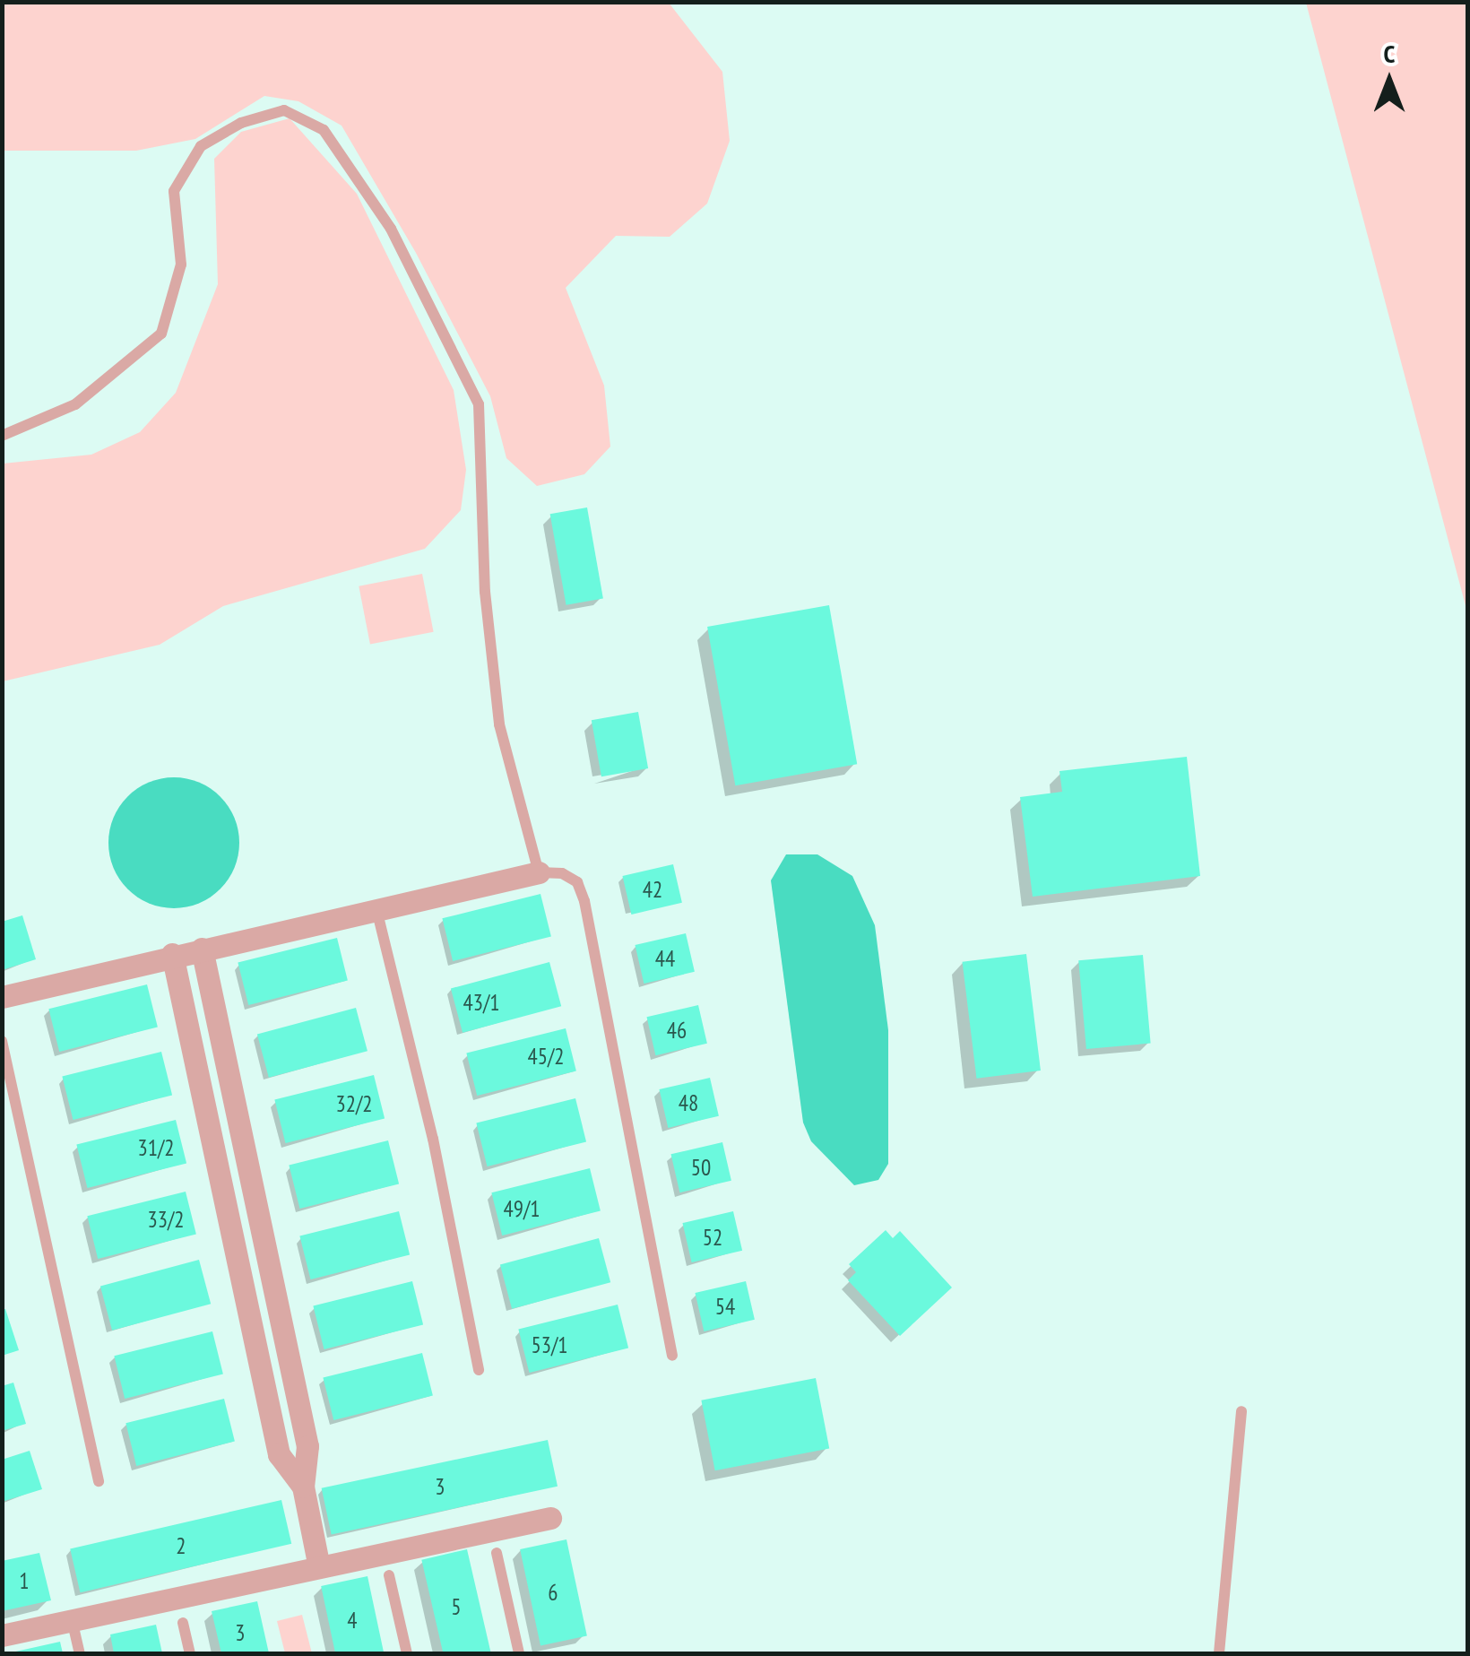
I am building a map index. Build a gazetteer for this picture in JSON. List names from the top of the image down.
{
  "house_numbers": [
    "42",
    "44",
    "43/1",
    "46",
    "45/2",
    "48",
    "32/2",
    "31/2",
    "50",
    "49/1",
    "33/2",
    "52",
    "54",
    "53/1",
    "3",
    "2",
    "1",
    "6",
    "5",
    "4",
    "3"
  ],
  "north": "top"
}
